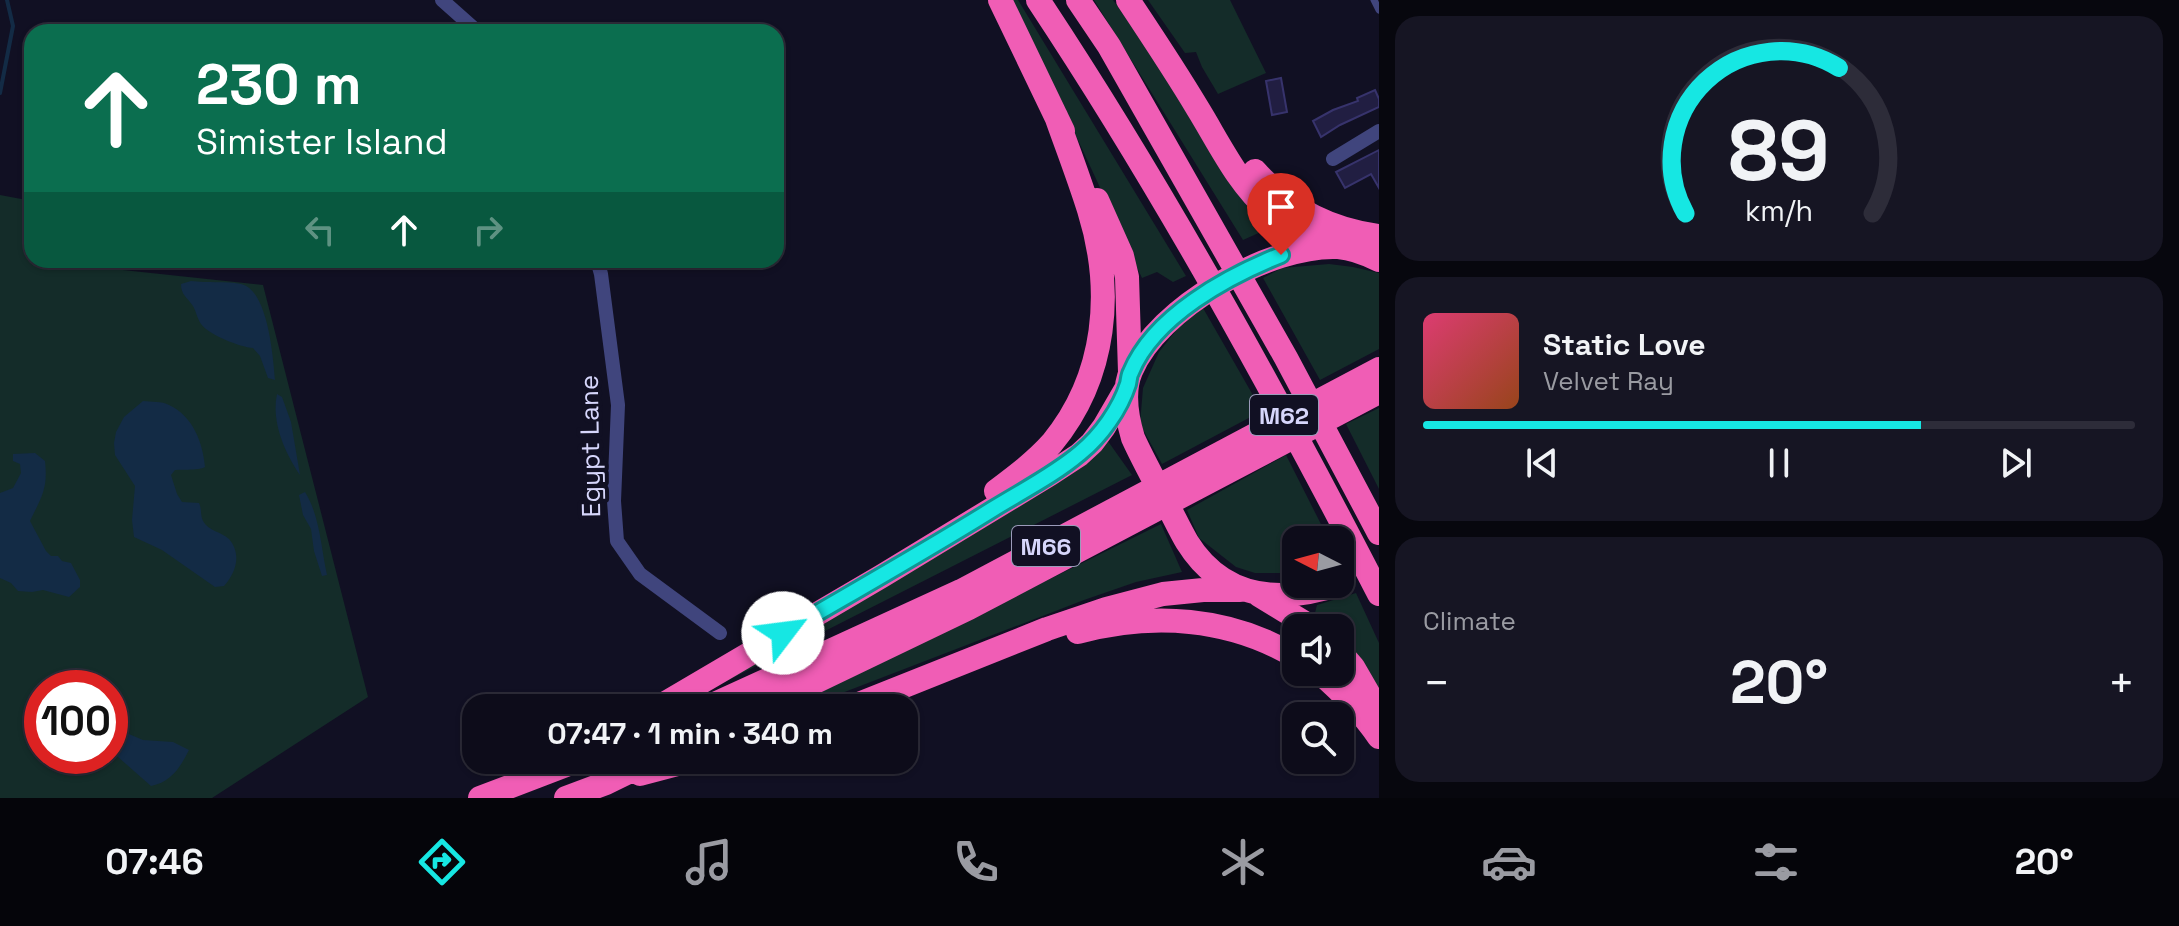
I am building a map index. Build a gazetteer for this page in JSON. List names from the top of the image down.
{
  "streets": {
    "highway": ["M62", "M66"],
    "street": ["Egypt Lane"]
  },
  "north": "left",
  "page": {
    "turn": ["230 m", "Simister Island"],
    "song": ["Static Love", "Velvet Ray"],
    "tile": "Climate",
    "heat": ["−", "20°", "+"],
    "limit": "100",
    "trip": "07:47 · 1 min · 340 m",
    "tabs": ["07:46", "20°"],
    "gauge": ["89", "km/h"]
  }
}
